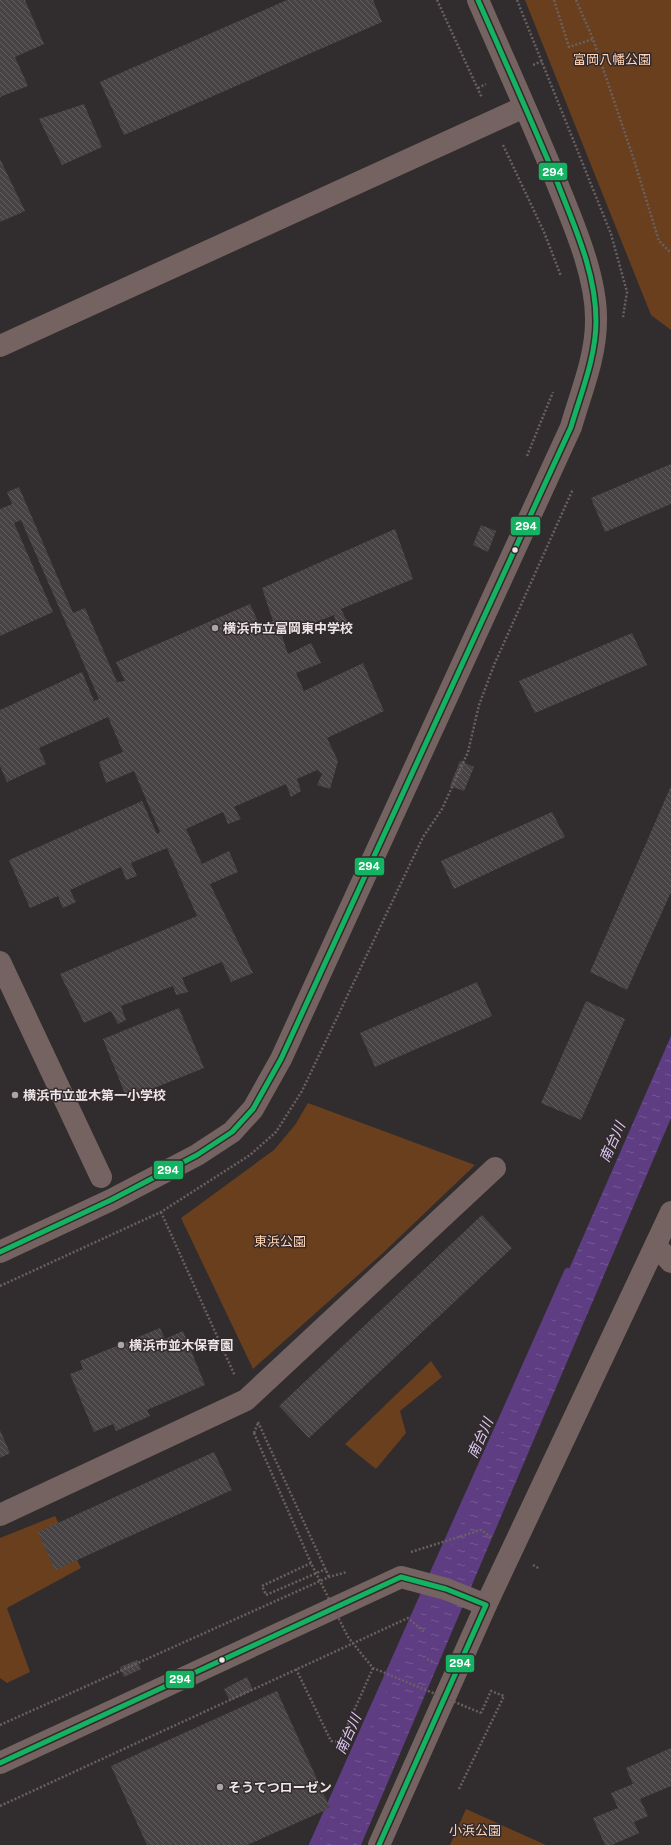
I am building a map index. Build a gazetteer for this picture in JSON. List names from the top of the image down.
{
  "water": ["南台川"],
  "parks": ["富岡八幡公園", "東浜公園", "小浜公園"],
  "places": [
    "横浜市立富岡東中学校",
    "横浜市立並木第一小学校",
    "横浜市並木保育園",
    "そうてつローゼン"
  ],
  "lines": ["transit line 294"]
}
